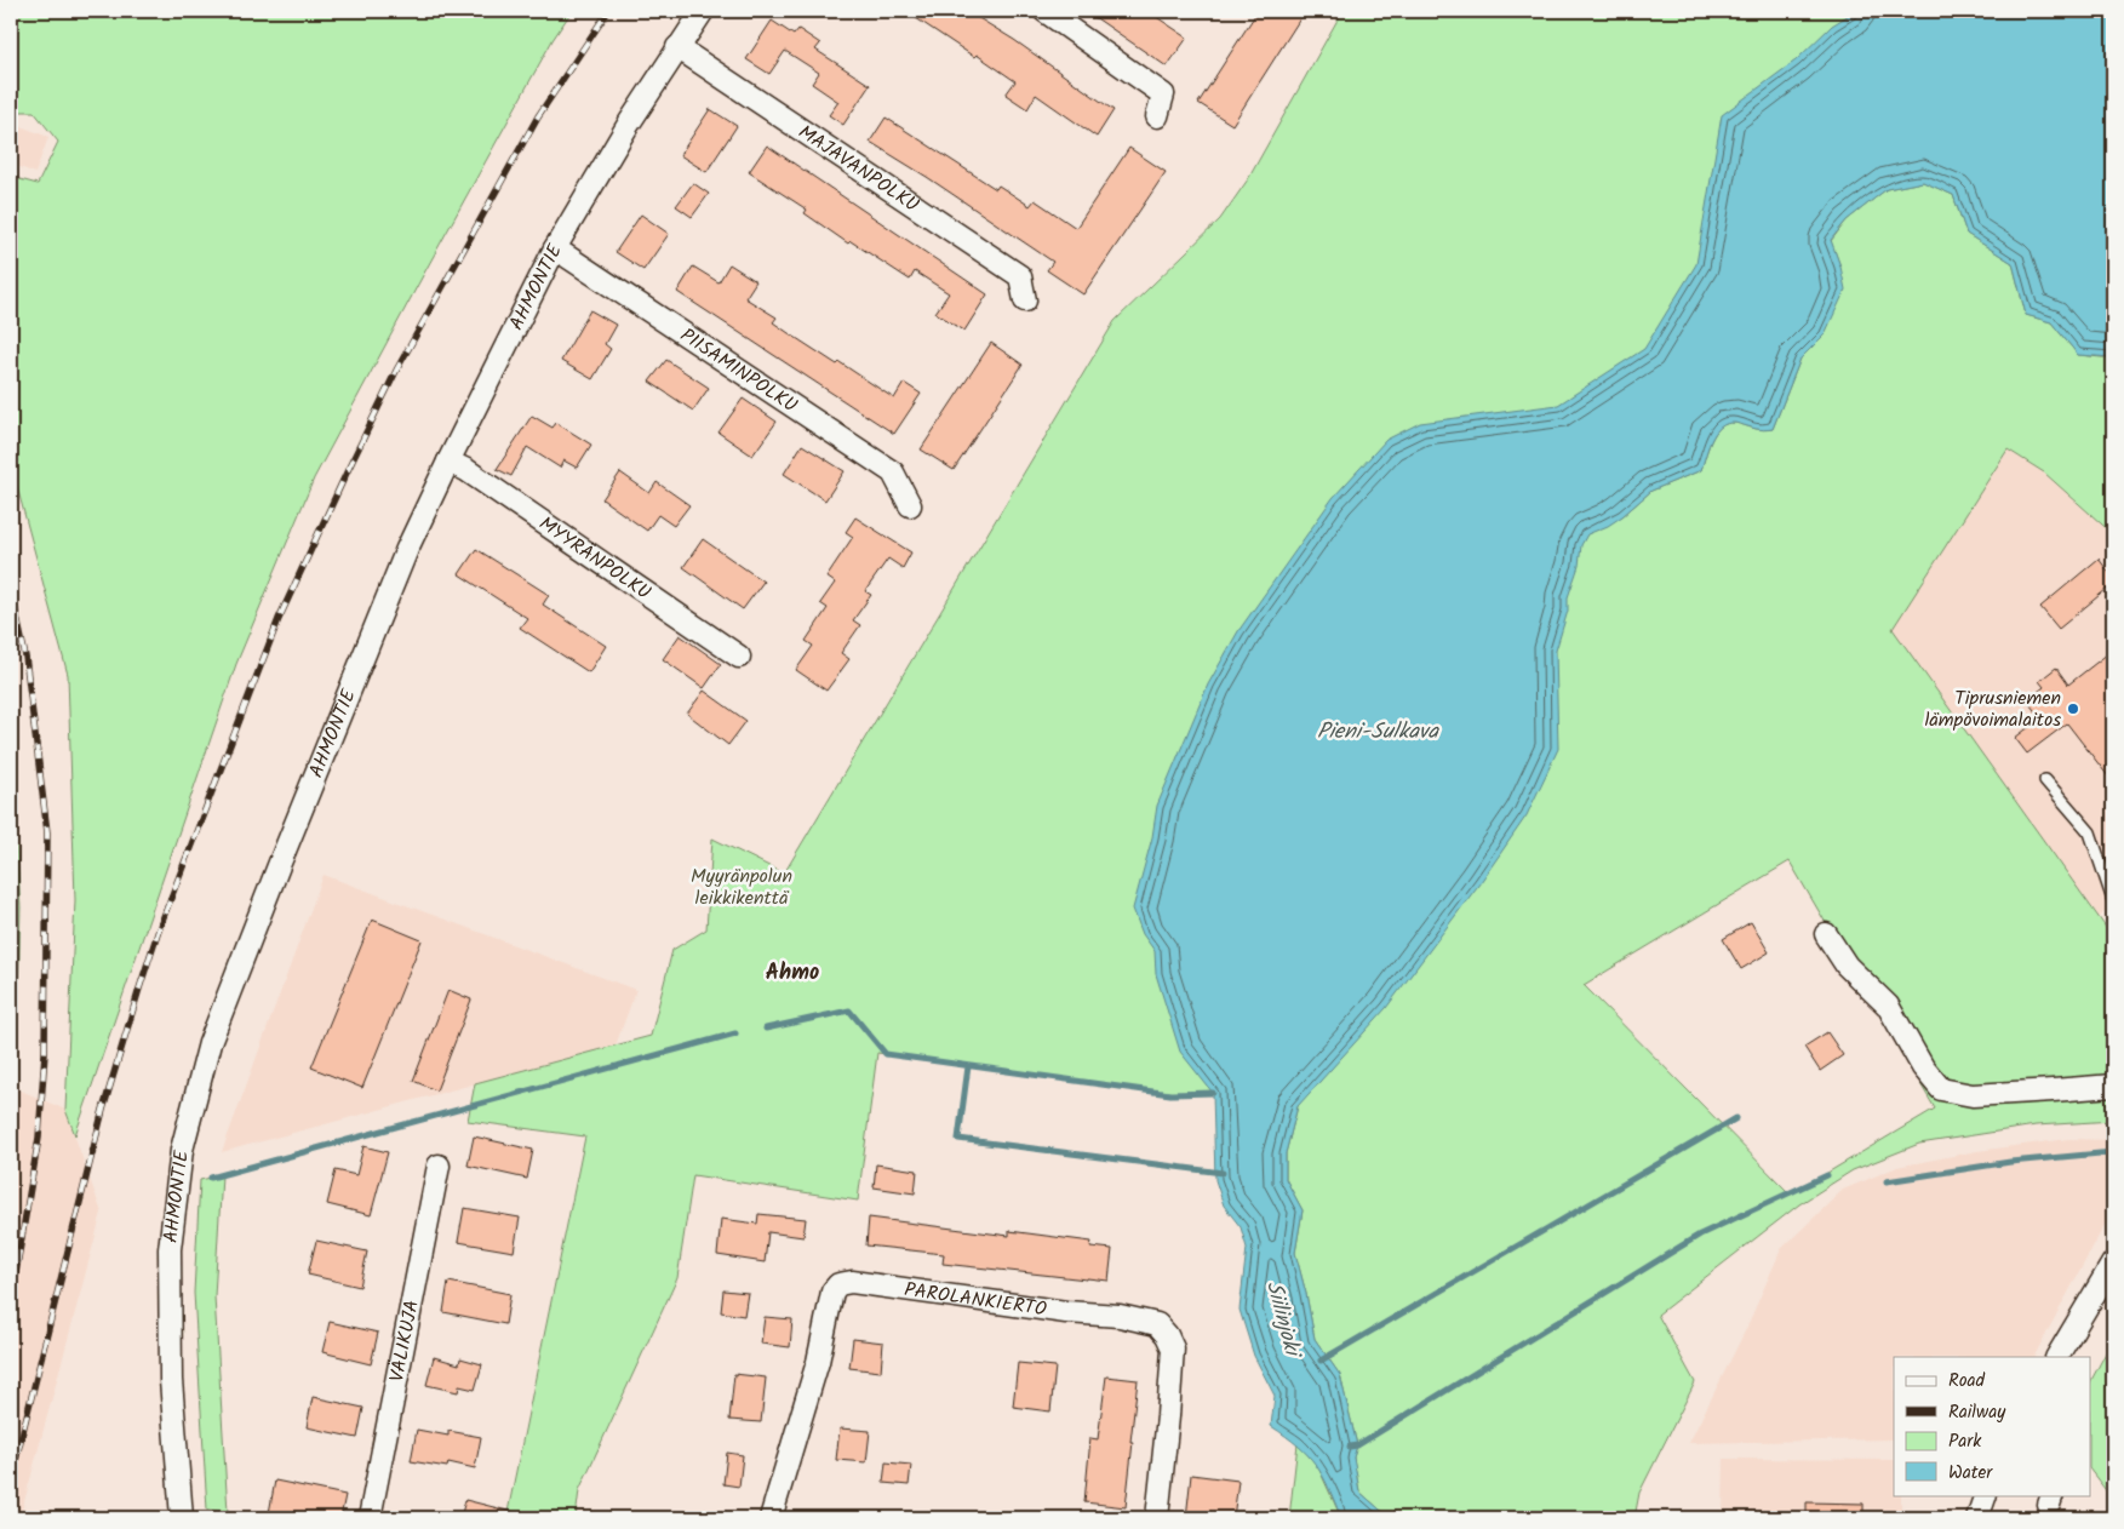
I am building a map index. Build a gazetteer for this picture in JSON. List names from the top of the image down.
{
  "streets": {
    "street": [
      "MAJAVANPOLKU",
      "AHMONTIE",
      "PIISAMINPOLKU",
      "MYYRÄNPOLKU",
      "PAROLANKIERTO",
      "VÄLIKUJA"
    ]
  },
  "crossings": [
    ["MAJAVANPOLKU", "AHMONTIE"],
    ["AHMONTIE", "PIISAMINPOLKU"],
    ["AHMONTIE", "MYYRÄNPOLKU"]
  ],
  "districts": ["Ahmo"],
  "water": ["Pieni-Sulkava", "Siilinjoki"],
  "parks": ["Myyränpolun leikkikenttä"],
  "places": ["Tiprusniemen lämpövoimalaitos"],
  "legend": [
    "Road",
    "Railway",
    "Park",
    "Water"
  ]
}
